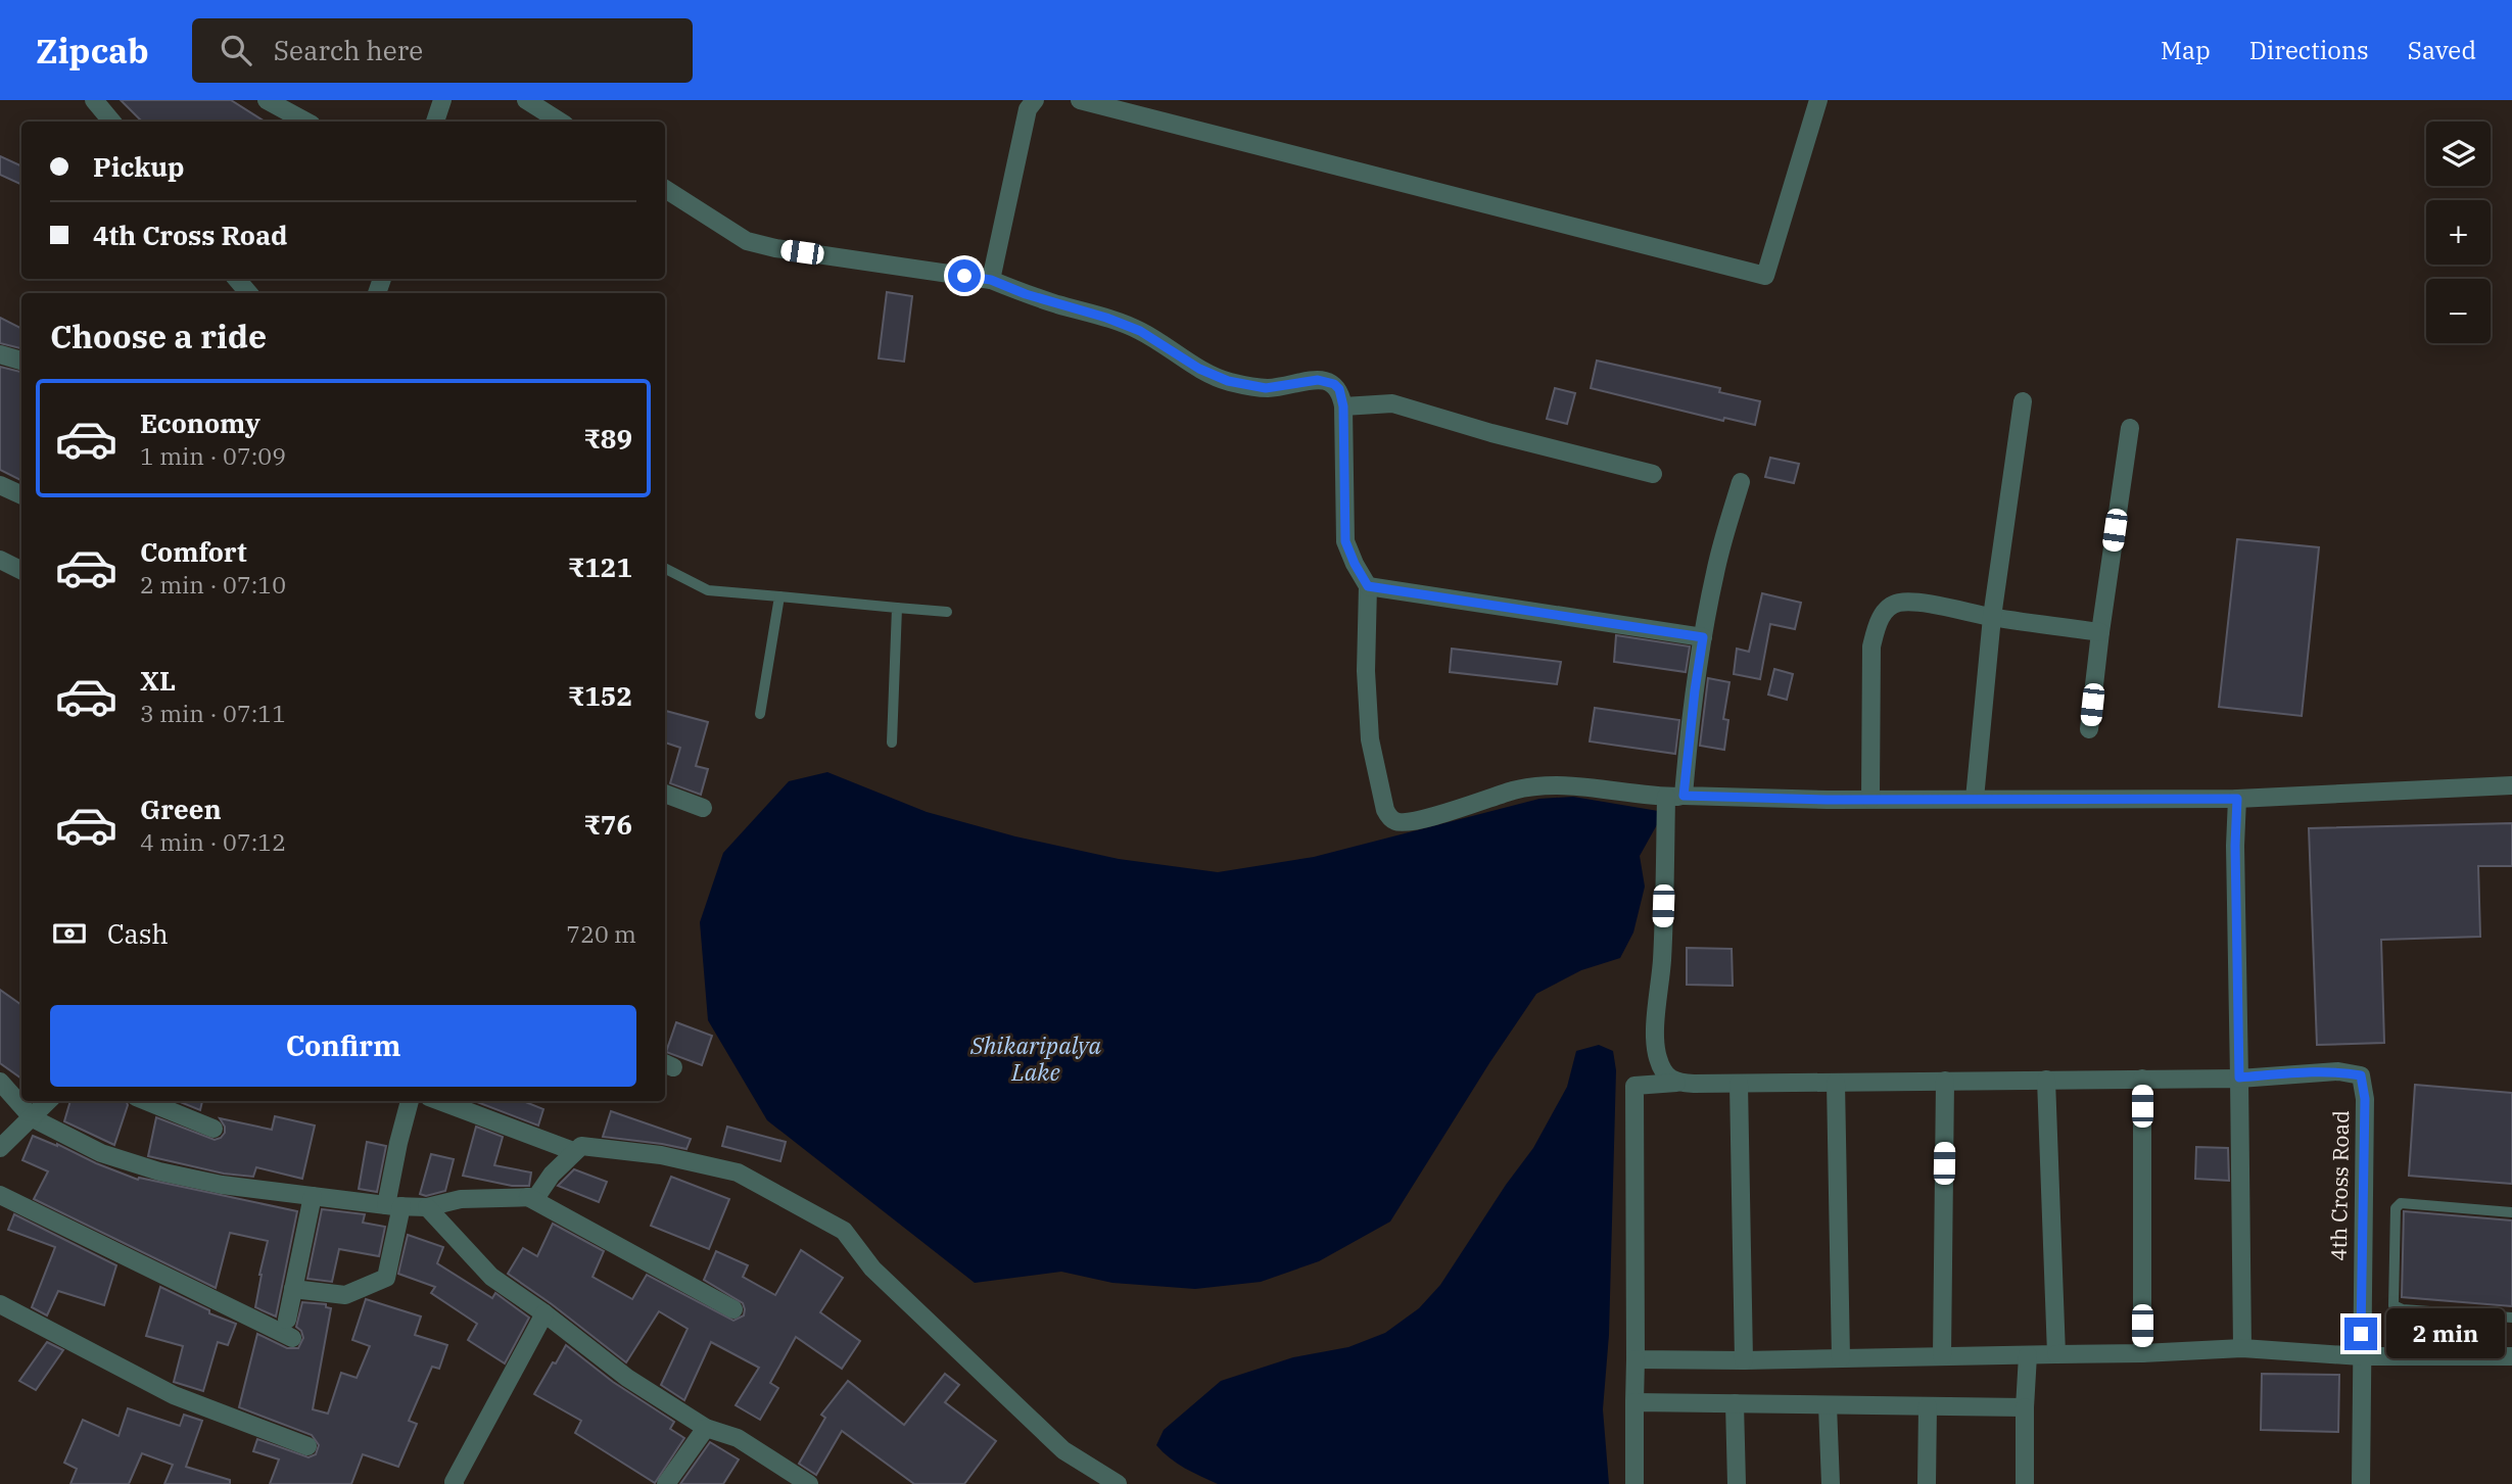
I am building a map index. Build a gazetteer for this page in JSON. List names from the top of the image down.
{
  "streets": {
    "street": ["4th Cross Road"]
  },
  "water": ["Shikaripalya Lake"],
  "page": {
    "header": "Zipcab",
    "search": "Search here",
    "nav": ["Map", "Directions", "Saved"],
    "map_buttons": ["+", "−"],
    "banner": ["Pickup", "4th Cross Road"],
    "heading": "Choose a ride",
    "list": [
      {
        "name": "Economy",
        "note": "1 min · 07:09",
        "value": "₹89"
      },
      {
        "name": "Comfort",
        "note": "2 min · 07:10",
        "value": "₹121"
      },
      {
        "name": "XL",
        "note": "3 min · 07:11",
        "value": "₹152"
      },
      {
        "name": "Green",
        "note": "4 min · 07:12",
        "value": "₹76"
      }
    ],
    "pay": ["Cash", "720 m"],
    "buttons": "Confirm",
    "bubble": "2 min"
  }
}
